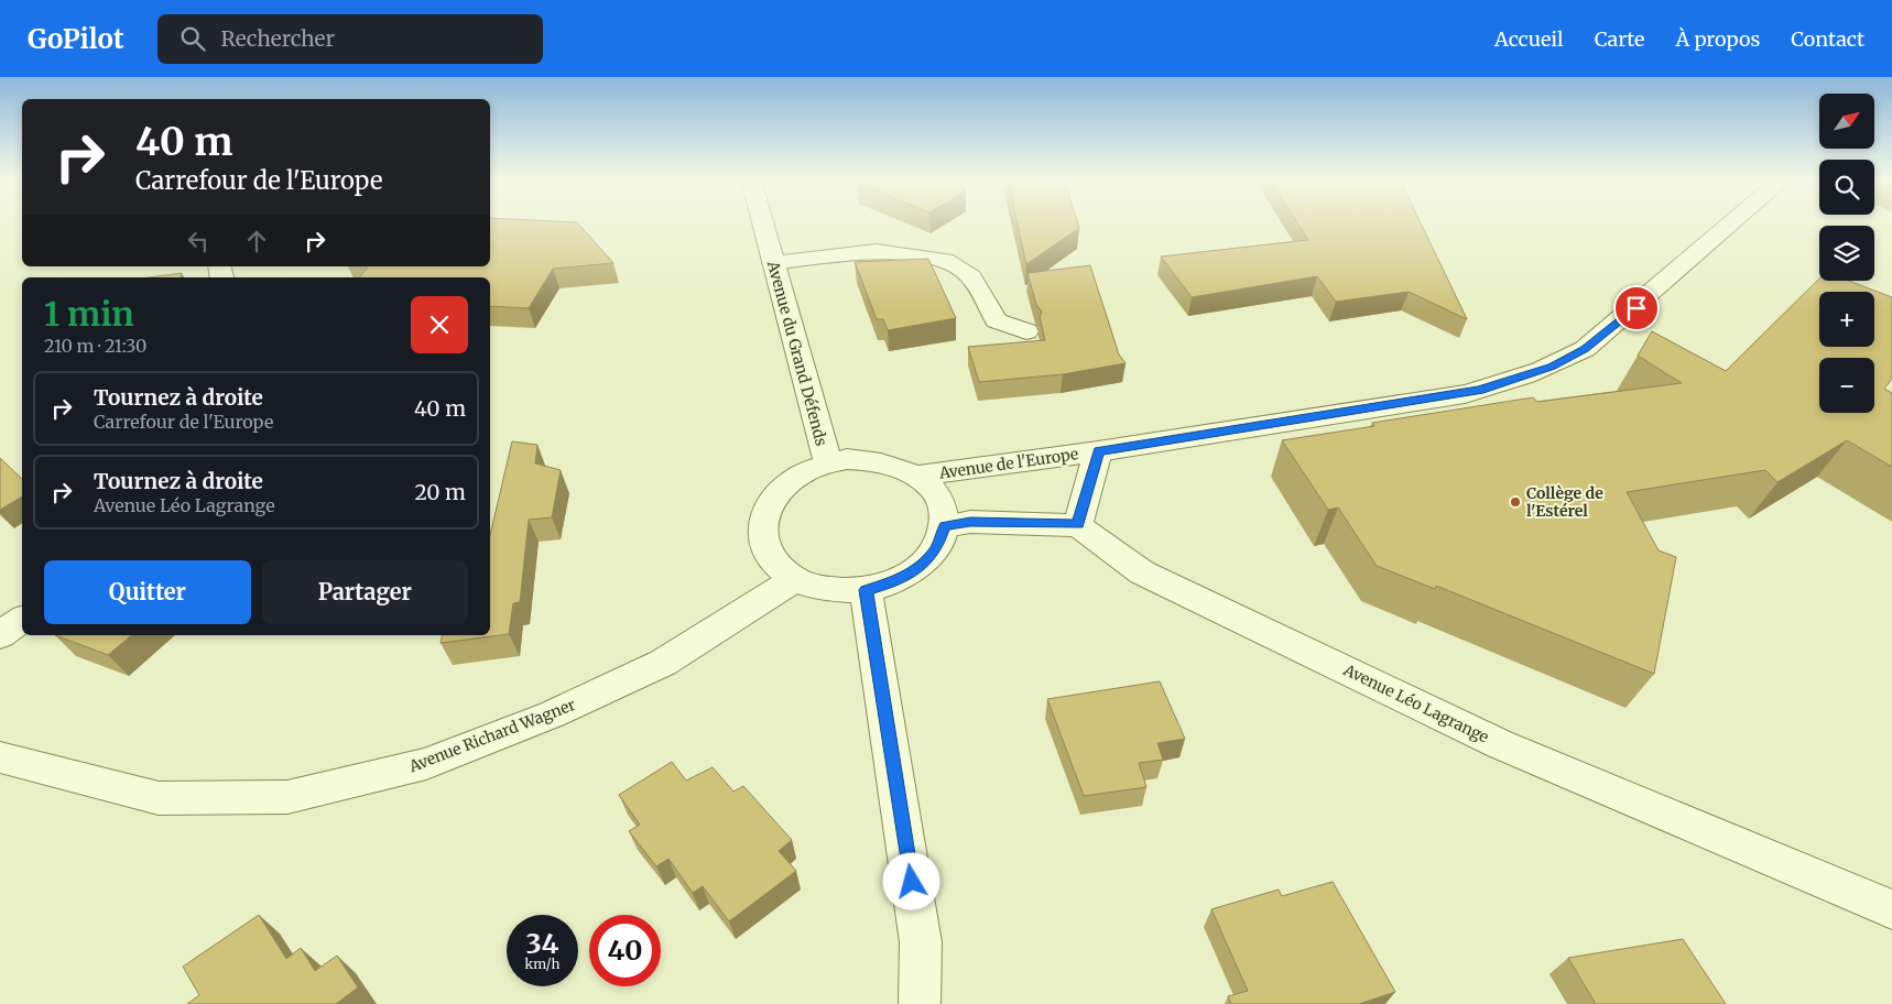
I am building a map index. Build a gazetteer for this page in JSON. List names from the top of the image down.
{
  "streets": {
    "street": [
      "Avenue du Grand Défends",
      "Avenue de l'Europe",
      "Avenue Léo Lagrange",
      "Avenue Richard Wagner"
    ]
  },
  "crossings": [
    ["Avenue du Grand Défends", "Avenue de l'Europe"],
    ["Avenue du Grand Défends", "Avenue Richard Wagner"],
    ["Avenue de l'Europe", "Avenue Richard Wagner"]
  ],
  "places": ["Collège de l'Estérel"],
  "north": "top right",
  "page": {
    "header": "GoPilot",
    "search": "Rechercher",
    "nav": [
      "Accueil",
      "Carte",
      "À propos",
      "Contact"
    ],
    "map_buttons": ["+", "−"],
    "turn": ["40 m", "Carrefour de l'Europe"],
    "heading": ["1 min", "210 m · 21:30"],
    "list": [
      {
        "name": "Tournez à droite",
        "note": "Carrefour de l'Europe",
        "value": "40 m"
      },
      {
        "name": "Tournez à droite",
        "note": "Avenue Léo Lagrange",
        "value": "20 m"
      }
    ],
    "buttons": ["Quitter", "Partager"],
    "speed": "34 km/h",
    "limit": "40"
  }
}
